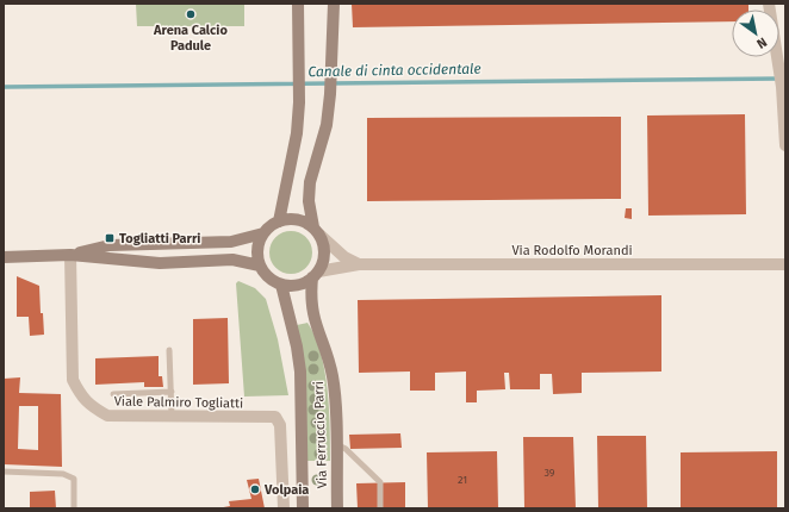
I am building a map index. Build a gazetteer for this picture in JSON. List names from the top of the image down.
{
  "streets": {
    "main road": ["Via Ferruccio Parri"],
    "street": ["Via Rodolfo Morandi", "Viale Palmiro Togliatti"]
  },
  "crossings": [
    ["Via Rodolfo Morandi", "Via Ferruccio Parri"]
  ],
  "water": ["Canale di cinta occidentale"],
  "places": {
    "other": ["Arena Calcio Padule", "Volpaia"],
    "transit": ["Togliatti Parri"]
  },
  "house_numbers": ["39", "21"],
  "north": "bottom right"
}
